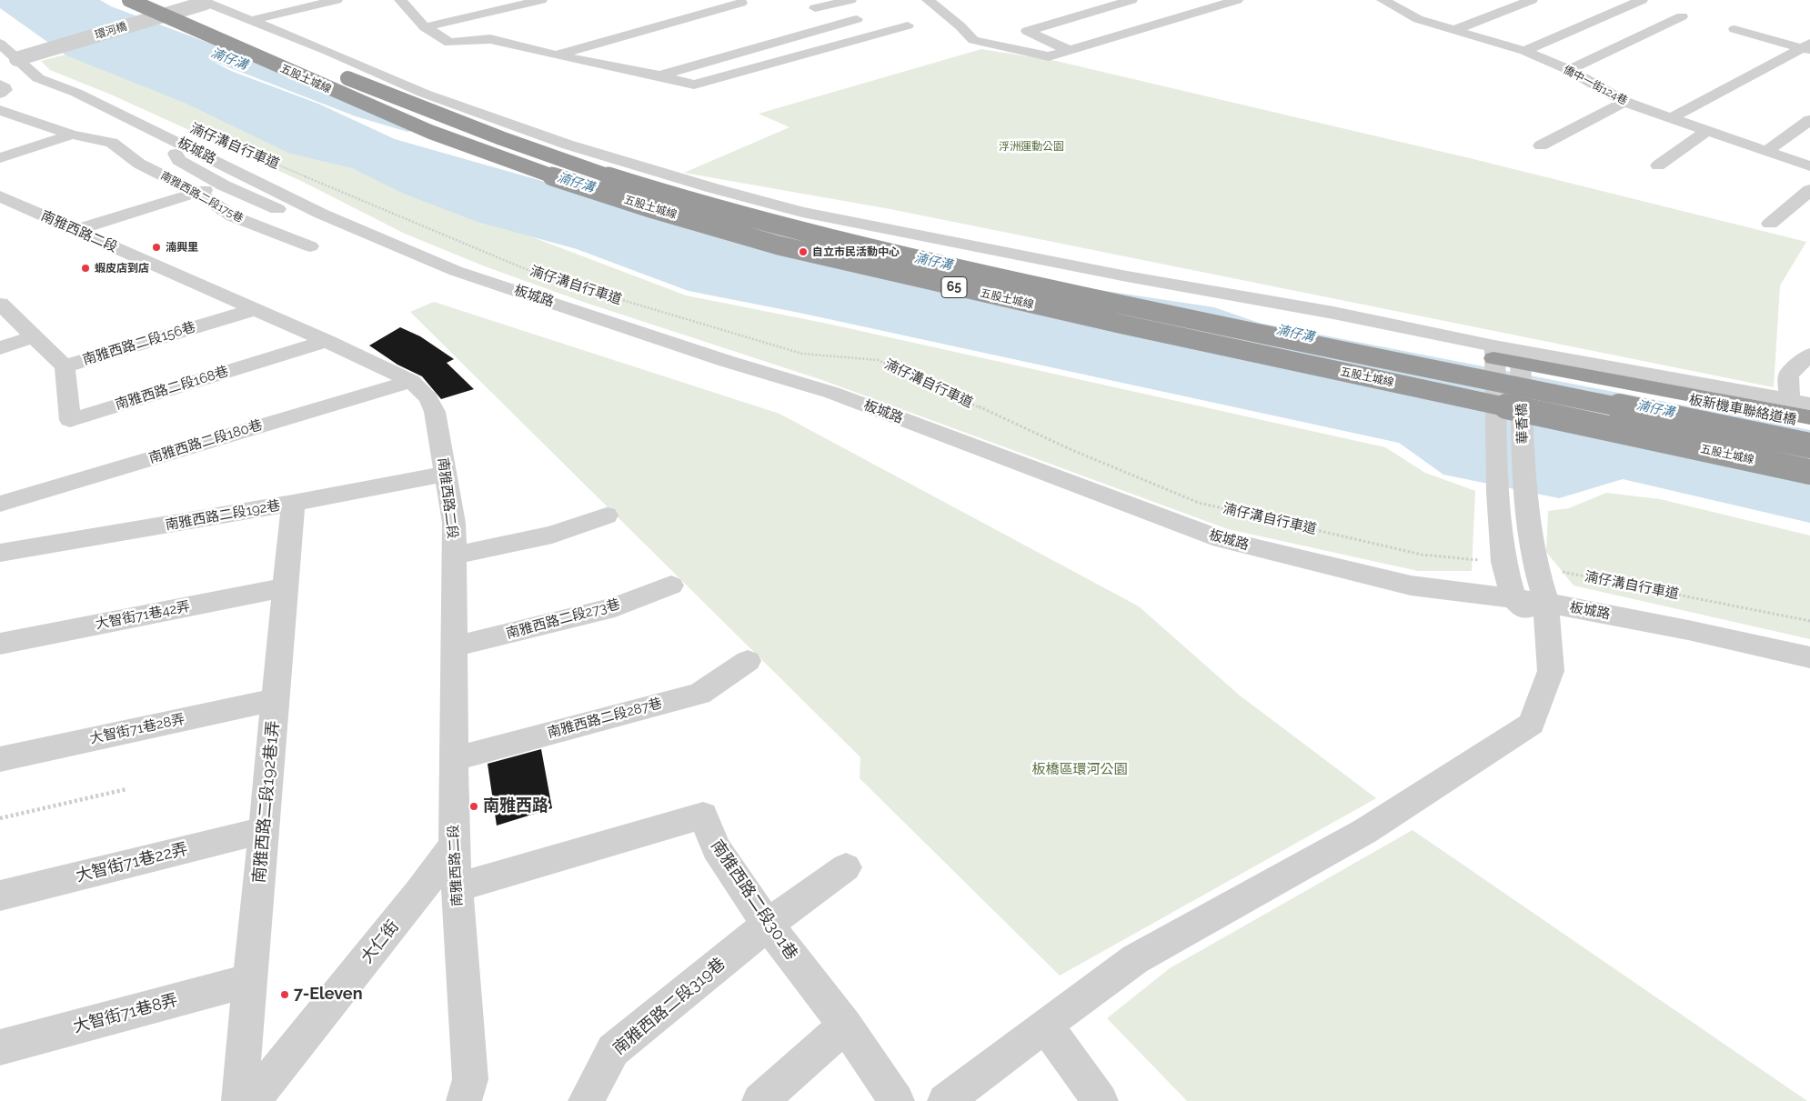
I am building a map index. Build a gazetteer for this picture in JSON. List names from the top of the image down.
{
  "streets": {
    "highway": ["五股土城線", "65"],
    "street": [
      "環河橋",
      "僑中一街124巷",
      "板城路",
      "南雅西路二段175巷",
      "南雅西路二段",
      "南雅西路二段156巷",
      "南雅西路二段168巷",
      "板新機車聯絡道橋",
      "華香橋",
      "南雅西路二段180巷",
      "南雅西路二段192巷",
      "大智街71巷42弄",
      "南雅西路二段273巷",
      "南雅西路二段287巷",
      "大智街71巷28弄",
      "南雅西路二段192巷1弄",
      "大智街71巷22弄",
      "南雅西路二段301巷",
      "大仁街",
      "南雅西路二段319巷",
      "大智街71巷8弄"
    ],
    "path": ["湳仔溝自行車道"]
  },
  "crossings": [
    ["環河橋", "板城路"],
    ["湳仔溝自行車道", "華香橋"],
    ["板城路", "華香橋"],
    ["南雅西路二段", "南雅西路二段156巷"],
    ["南雅西路二段", "南雅西路二段168巷"],
    ["南雅西路二段", "南雅西路二段180巷"],
    ["南雅西路二段", "南雅西路二段192巷"],
    ["南雅西路二段", "南雅西路二段273巷"],
    ["南雅西路二段", "南雅西路二段287巷"],
    ["南雅西路二段", "南雅西路二段301巷"],
    ["南雅西路二段", "大仁街"],
    ["南雅西路二段156巷", "南雅西路二段168巷"],
    ["板新機車聯絡道橋", "華香橋"],
    ["南雅西路二段192巷", "南雅西路二段192巷1弄"],
    ["大智街71巷42弄", "南雅西路二段192巷1弄"],
    ["大智街71巷28弄", "南雅西路二段192巷1弄"],
    ["南雅西路二段192巷1弄", "大智街71巷22弄"],
    ["南雅西路二段192巷1弄", "大智街71巷8弄"],
    ["南雅西路二段301巷", "南雅西路二段319巷"]
  ],
  "water": ["湳仔溝"],
  "parks": ["浮洲運動公園", "板橋區環河公園"],
  "places": [
    "湳興里",
    "自立市民活動中心",
    "蝦皮店到店",
    "南雅西路",
    "7-Eleven"
  ]
}
